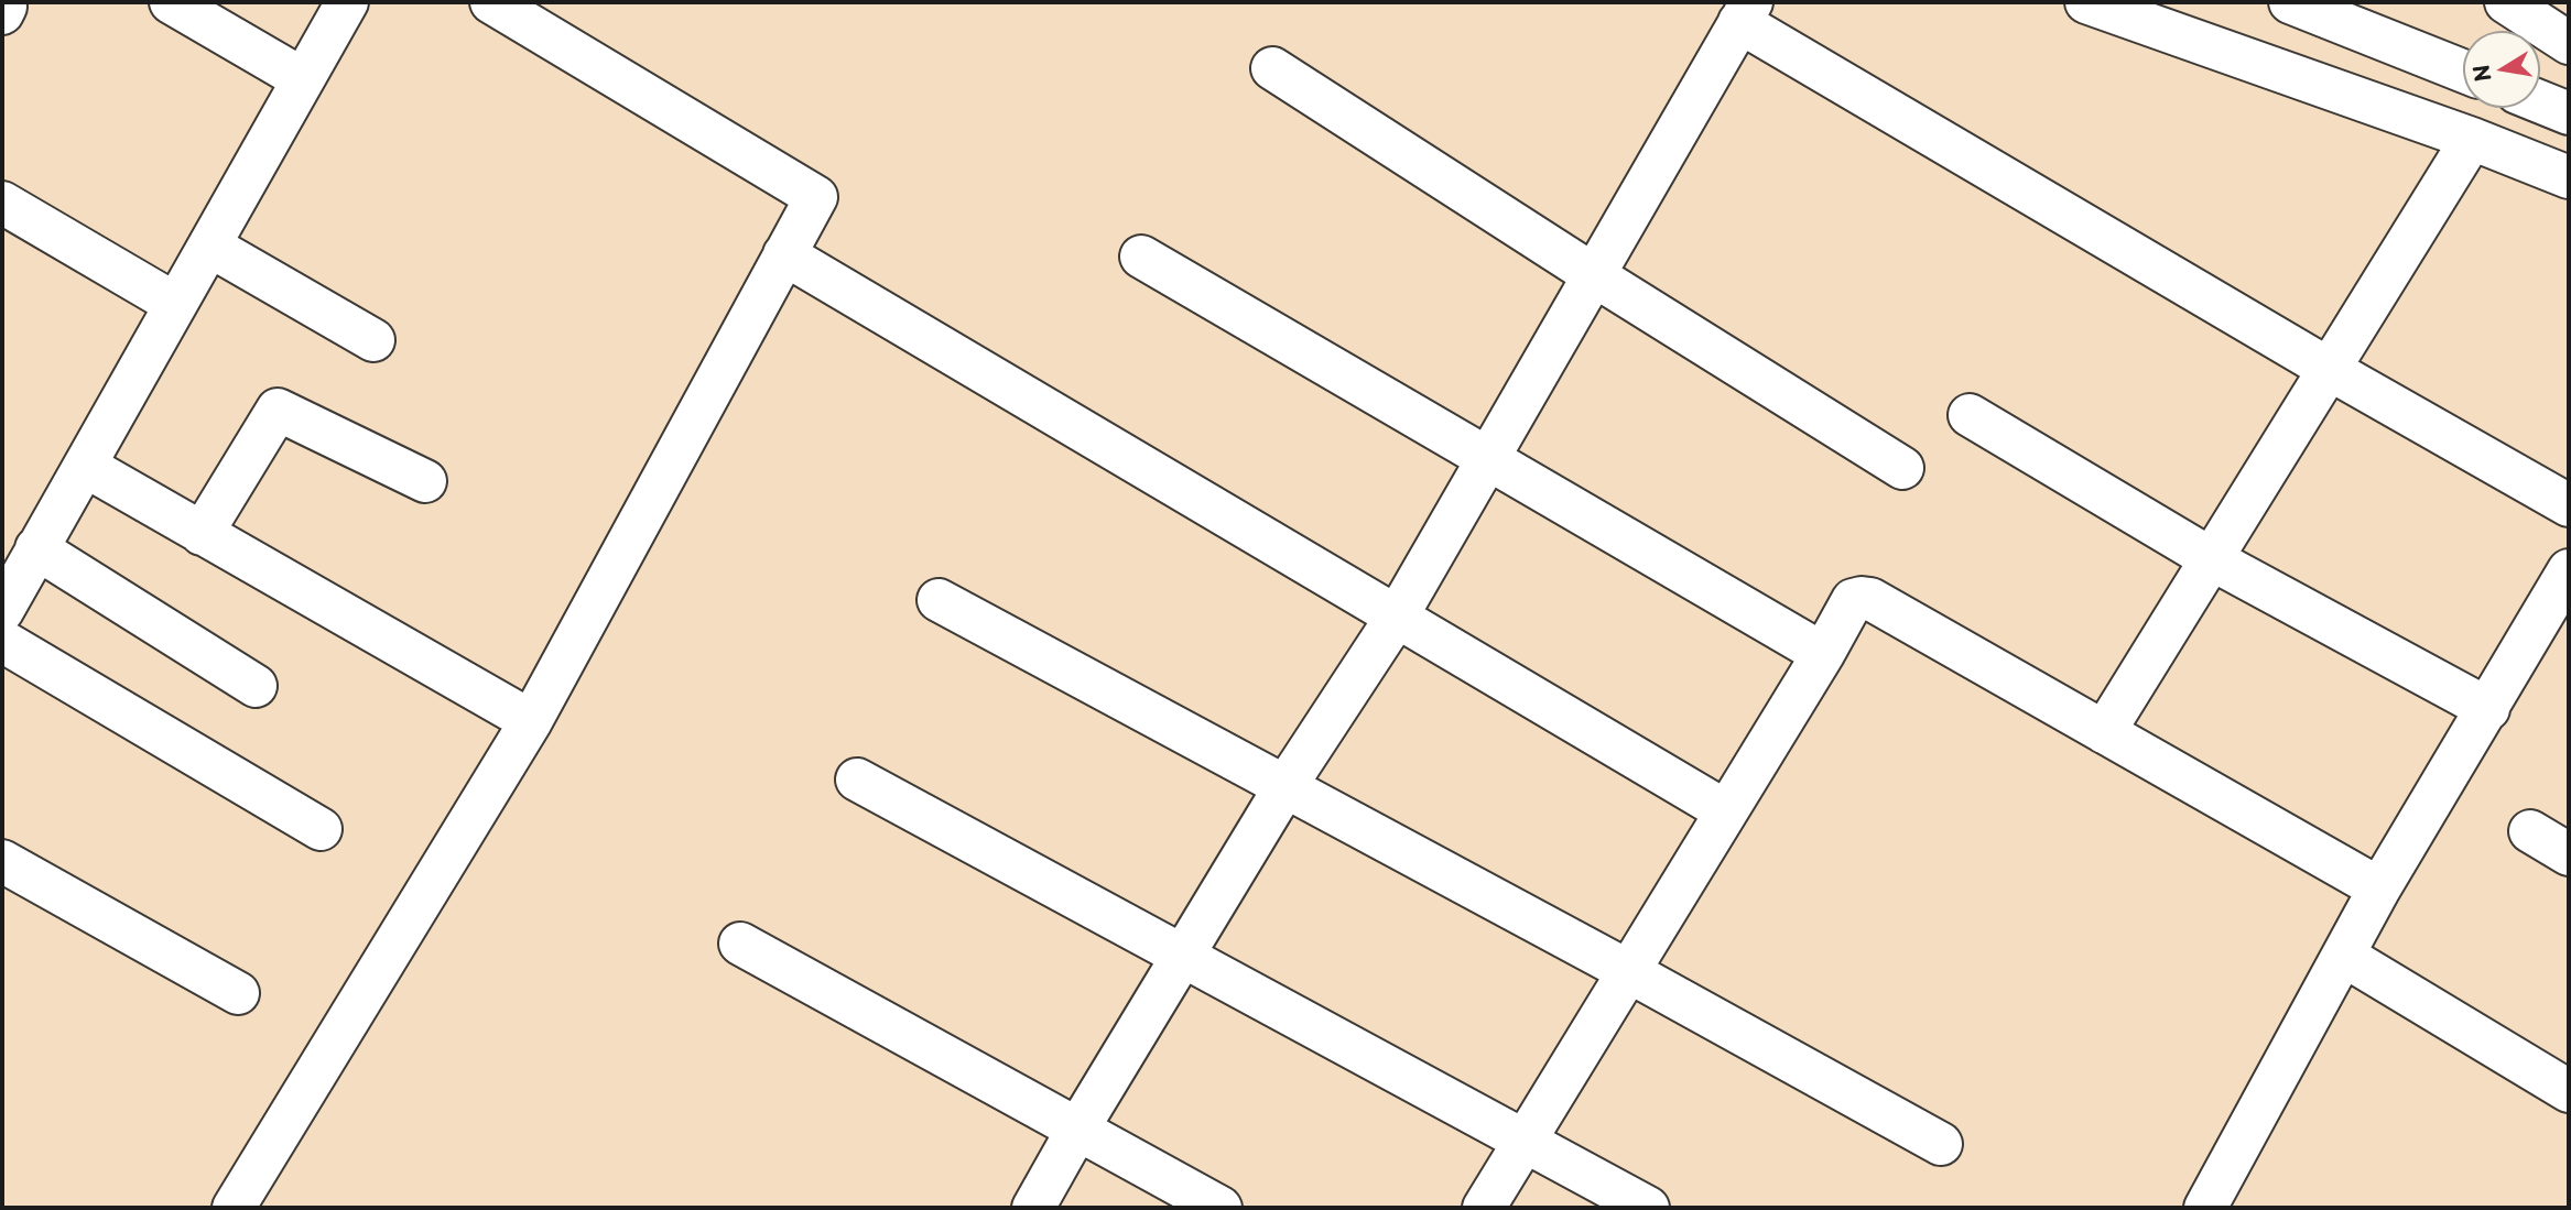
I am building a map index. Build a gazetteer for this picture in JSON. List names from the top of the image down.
{
  "north": "left"
}
